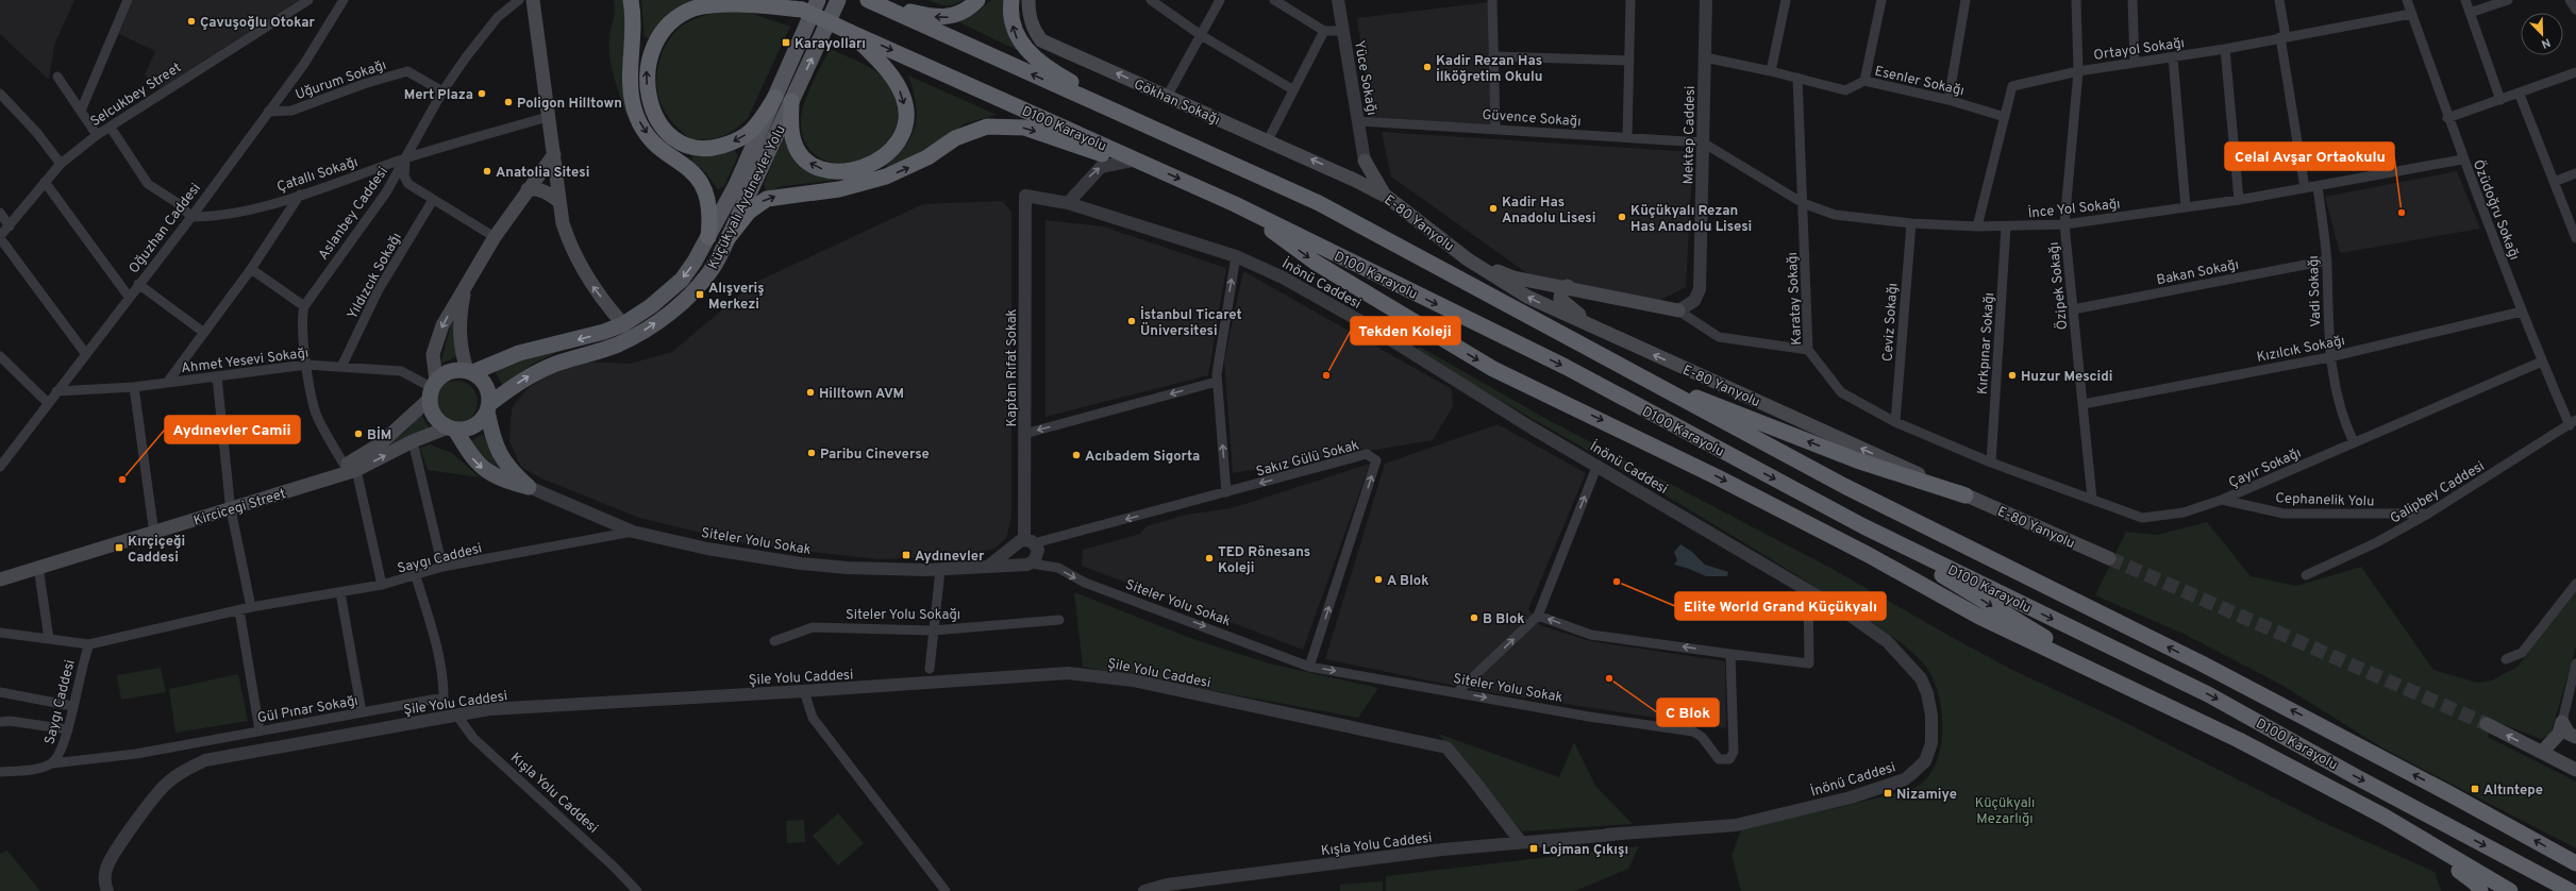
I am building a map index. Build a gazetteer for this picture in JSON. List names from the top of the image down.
{
  "streets": {
    "highway": ["D100 Karayolu"],
    "main road": [
      "Gökhan Sokağı",
      "Küçükyalı Aydınevler Yolu",
      "E-80 Yanyolu",
      "Kircicegi Street"
    ],
    "street": [
      "Ortayol Sokağı",
      "Yüce Sokağı",
      "Uğurum Sokağı",
      "Esenler Sokağı",
      "Selcukbey Street",
      "Güvence Sokağı",
      "Mektep Caddesi",
      "Çatallı Sokağı",
      "İnce Yol Sokağı",
      "Özüdoğru Sokağı",
      "Aslanbey Caddesi",
      "Oğuzhan Caddesi",
      "Bakan Sokağı",
      "Yıldızcık Sokağı",
      "İnönü Caddesi",
      "Özipek Sokağı",
      "Vadi Sokağı",
      "Karatay Sokağı",
      "Ceviz Sokağı",
      "Kırkpınar Sokağı",
      "Kızılcık Sokağı",
      "Ahmet Yesevi Sokağı",
      "Kaptan Rıfat Sokak",
      "Sakız Gülü Sokak",
      "Çayır Sokağı",
      "Galipbey Caddesi",
      "Cephanelik Yolu",
      "Siteler Yolu Sokak",
      "Saygı Caddesi",
      "Siteler Yolu Sokağı",
      "Şile Yolu Caddesi",
      "Gül Pınar Sokağı",
      "Kışla Yolu Caddesi"
    ]
  },
  "crossings": [
    ["Ortayol Sokağı", "Esenler Sokağı"],
    ["Ortayol Sokağı", "İnce Yol Sokağı"],
    ["Ortayol Sokağı", "Özüdoğru Sokağı"],
    ["Ortayol Sokağı", "Özipek Sokağı"],
    ["Yüce Sokağı", "Güvence Sokağı"],
    ["Uğurum Sokağı", "Aslanbey Caddesi"],
    ["Uğurum Sokağı", "Oğuzhan Caddesi"],
    ["Esenler Sokağı", "Mektep Caddesi"],
    ["Esenler Sokağı", "Karatay Sokağı"],
    ["Gökhan Sokağı", "E-80 Yanyolu"],
    ["Güvence Sokağı", "Mektep Caddesi"],
    ["Güvence Sokağı", "İnce Yol Sokağı"],
    ["Mektep Caddesi", "İnce Yol Sokağı"],
    ["Çatallı Sokağı", "Aslanbey Caddesi"],
    ["Çatallı Sokağı", "Oğuzhan Caddesi"],
    ["Küçükyalı Aydınevler Yolu", "Ahmet Yesevi Sokağı"],
    ["Küçükyalı Aydınevler Yolu", "Kircicegi Street"],
    ["İnce Yol Sokağı", "Özüdoğru Sokağı"],
    ["İnce Yol Sokağı", "Özipek Sokağı"],
    ["İnce Yol Sokağı", "Vadi Sokağı"],
    ["İnce Yol Sokağı", "Karatay Sokağı"],
    ["İnce Yol Sokağı", "Ceviz Sokağı"],
    ["İnce Yol Sokağı", "Kırkpınar Sokağı"],
    ["Özüdoğru Sokağı", "Kızılcık Sokağı"],
    ["Özüdoğru Sokağı", "Çayır Sokağı"],
    ["Özüdoğru Sokağı", "Galipbey Caddesi"],
    ["Aslanbey Caddesi", "Ahmet Yesevi Sokağı"],
    ["Aslanbey Caddesi", "Kircicegi Street"],
    ["Aslanbey Caddesi", "Saygı Caddesi"],
    ["Oğuzhan Caddesi", "Ahmet Yesevi Sokağı"],
    ["Bakan Sokağı", "Özipek Sokağı"],
    ["Bakan Sokağı", "Vadi Sokağı"],
    ["Yıldızcık Sokağı", "Ahmet Yesevi Sokağı"],
    ["İnönü Caddesi", "Kaptan Rıfat Sokak"],
    ["İnönü Caddesi", "Kışla Yolu Caddesi"],
    ["Özipek Sokağı", "Kızılcık Sokağı"],
    ["Özipek Sokağı", "Çayır Sokağı"],
    ["Vadi Sokağı", "Kızılcık Sokağı"],
    ["Vadi Sokağı", "Çayır Sokağı"],
    ["Karatay Sokağı", "Ceviz Sokağı"],
    ["Karatay Sokağı", "Kırkpınar Sokağı"],
    ["Karatay Sokağı", "Çayır Sokağı"],
    ["Kırkpınar Sokağı", "Çayır Sokağı"],
    ["Ahmet Yesevi Sokağı", "Kircicegi Street"],
    ["Kaptan Rıfat Sokak", "Sakız Gülü Sokak"],
    ["Kaptan Rıfat Sokak", "Siteler Yolu Sokak"],
    ["Sakız Gülü Sokak", "Siteler Yolu Sokak"],
    ["Çayır Sokağı", "Cephanelik Yolu"],
    ["Galipbey Caddesi", "Cephanelik Yolu"],
    ["Siteler Yolu Sokak", "Saygı Caddesi"],
    ["Saygı Caddesi", "Gül Pınar Sokağı"],
    ["Şile Yolu Caddesi", "Kışla Yolu Caddesi"]
  ],
  "one_way": ["Gökhan Sokağı", "Siteler Yolu Sokak"],
  "parks": ["Küçükyalı Mezarlığı"],
  "places": {
    "other": [
      "Çavuşoğlu Otokar",
      "Kadir Rezan Has İlköğretim Okulu",
      "Mert Plaza",
      "Poligon Hilltown",
      "Anatolia Sitesi",
      "Kadir Has Anadolu Lisesi",
      "Celal Avşar Ortaokulu",
      "Küçükyalı Rezan Has Anadolu Lisesi",
      "İstanbul Ticaret Üniversitesi",
      "Tekden Koleji",
      "Huzur Mescidi",
      "Hilltown AVM",
      "BİM",
      "Paribu Cineverse",
      "Acıbadem Sigorta",
      "Aydınevler Camii",
      "TED Rönesans Koleji",
      "A Blok",
      "Elite World Grand Küçükyalı",
      "B Blok",
      "C Blok"
    ],
    "transit": [
      "Karayolları",
      "Alışveriş Merkezi",
      "Kırçiçeği Caddesi",
      "Aydınevler",
      "Altıntepe",
      "Nizamiye",
      "Lojman Çıkışı"
    ]
  },
  "north": "bottom right"
}
